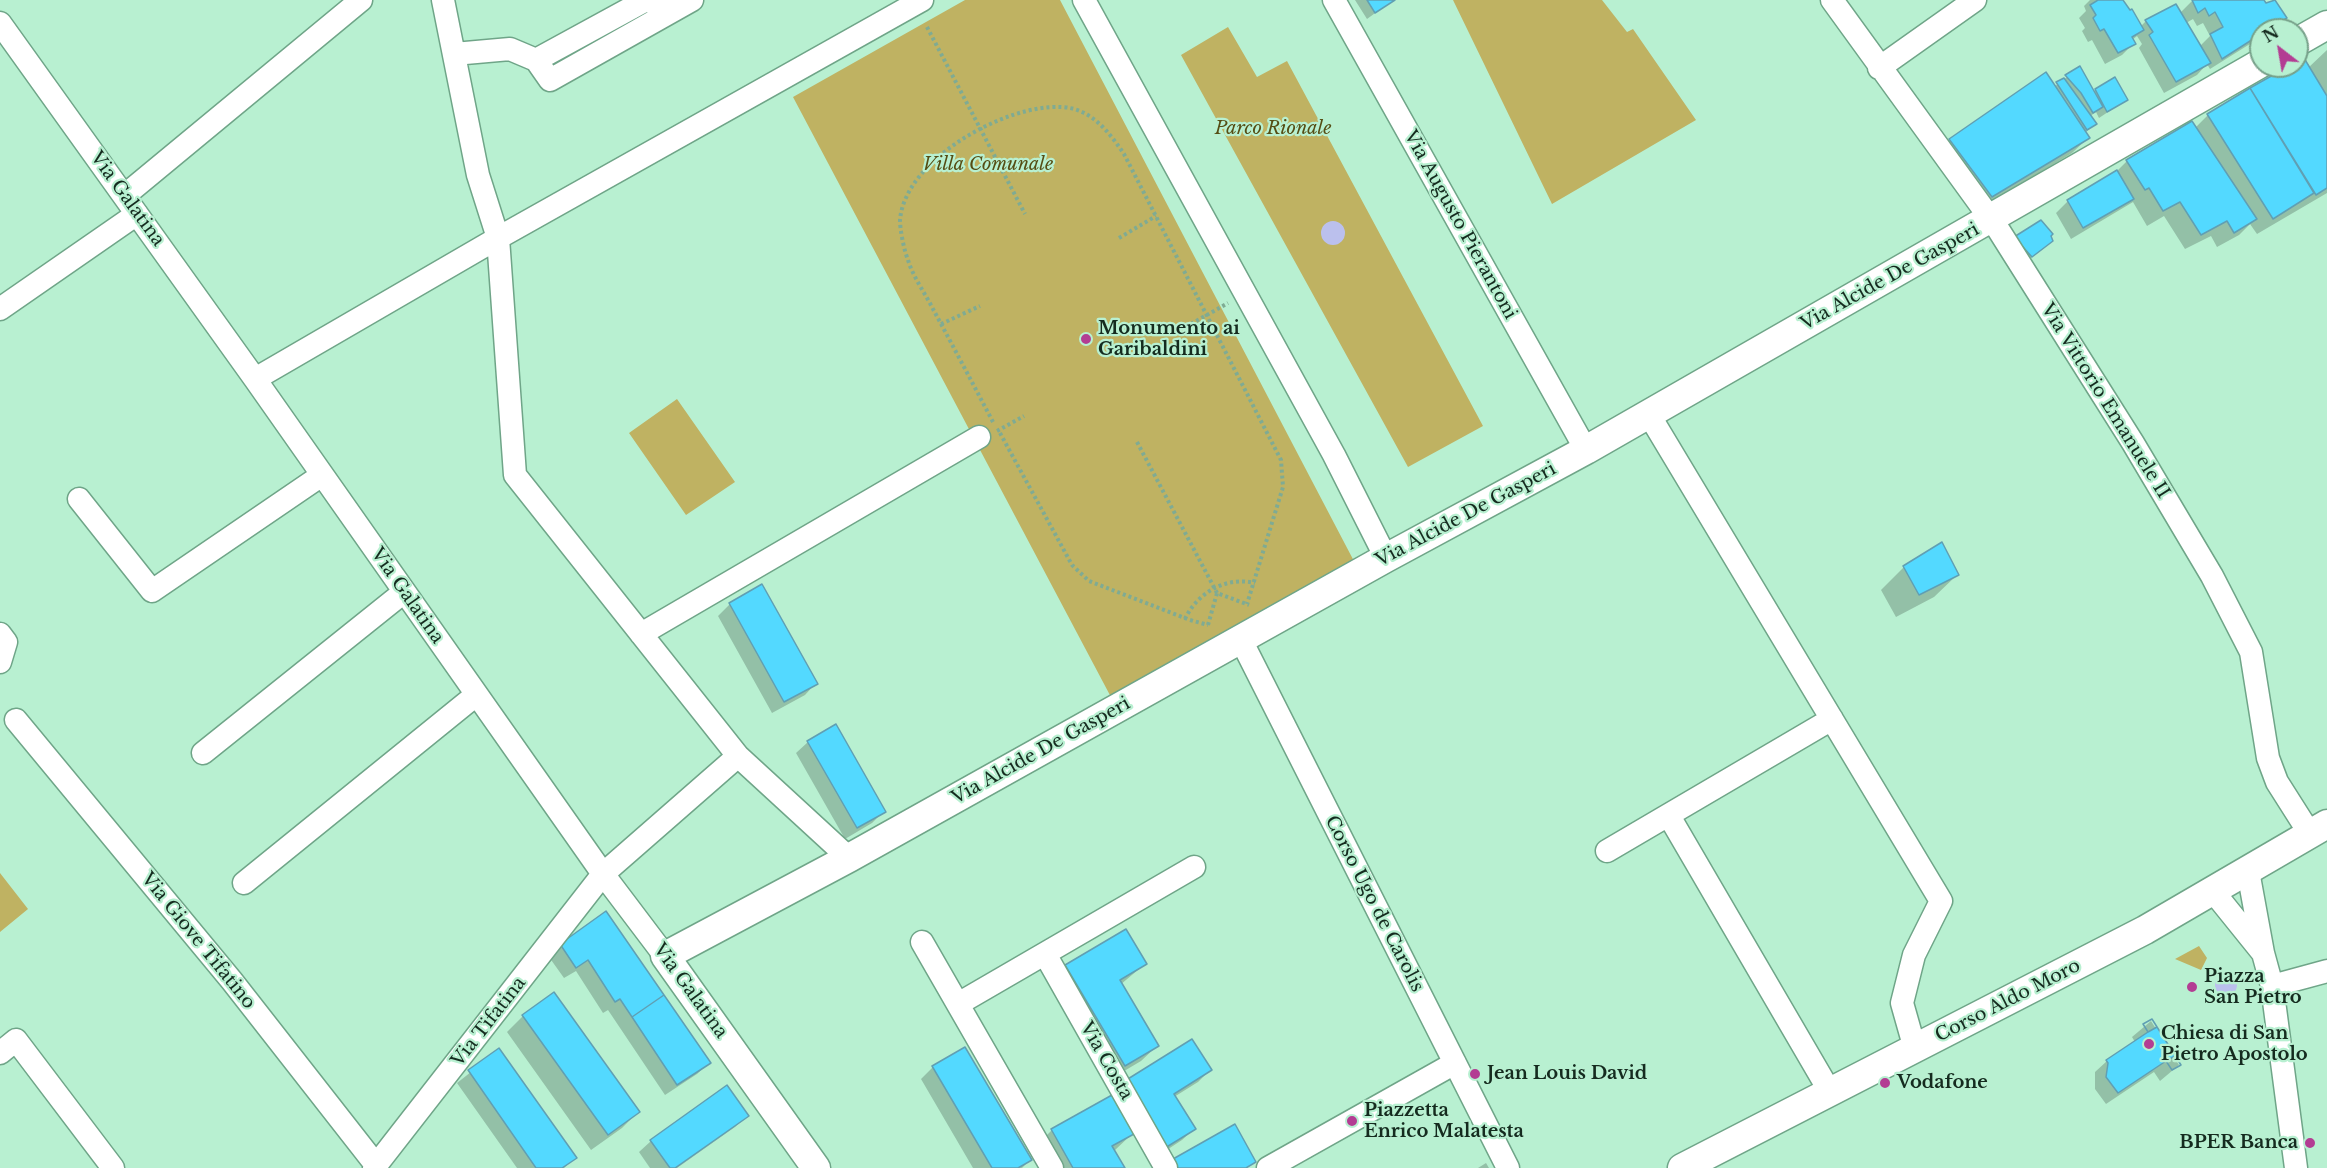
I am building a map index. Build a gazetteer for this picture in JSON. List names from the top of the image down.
{
  "streets": {
    "main road": ["Via Galatina", "Via Alcide De Gasperi", "Corso Aldo Moro"],
    "street": [
      "Via Augusto Pierantoni",
      "Via Vittorio Emanuele II",
      "Corso Ugo de Carolis",
      "Via Giove Tifatino",
      "Via Tifatina",
      "Via Costa"
    ]
  },
  "crossings": [
    ["Via Galatina", "Via Alcide De Gasperi"],
    ["Via Galatina", "Via Tifatina"],
    ["Via Augusto Pierantoni", "Via Alcide De Gasperi"],
    ["Via Alcide De Gasperi", "Via Vittorio Emanuele II"],
    ["Via Alcide De Gasperi", "Corso Ugo de Carolis"],
    ["Via Vittorio Emanuele II", "Corso Aldo Moro"],
    ["Via Giove Tifatino", "Via Tifatina"]
  ],
  "parks": ["Parco Rionale", "Villa Comunale"],
  "places": [
    "Monumento ai Garibaldini",
    "Piazza San Pietro",
    "Chiesa di San Pietro Apostolo",
    "Jean Louis David",
    "Vodafone",
    "Piazzetta Enrico Malatesta",
    "BPER Banca"
  ],
  "north": "top left"
}
